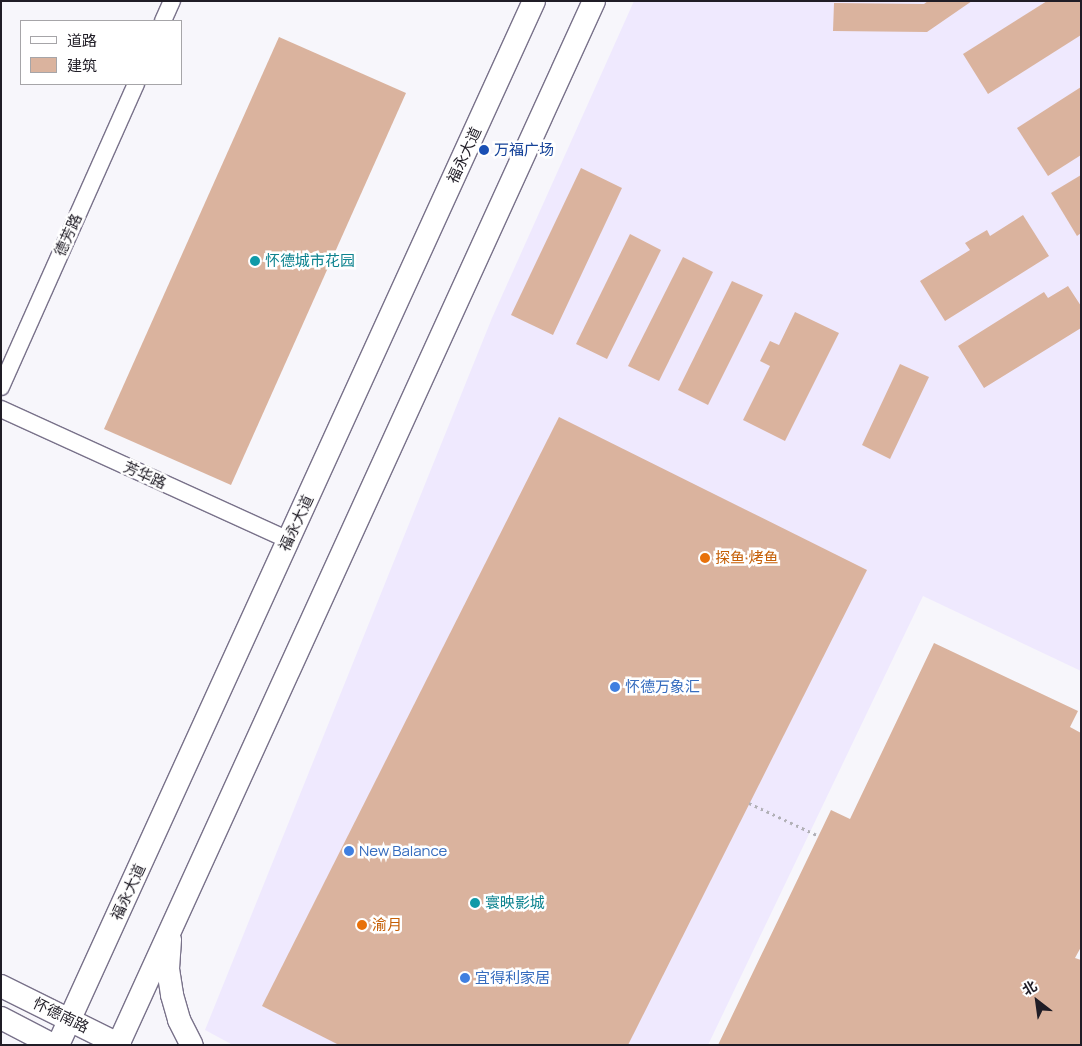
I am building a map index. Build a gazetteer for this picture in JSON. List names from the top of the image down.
{
  "streets": {
    "main road": ["福永大道", "怀德南路"],
    "street": ["德芳路", "芳华路"]
  },
  "crossings": [
    ["福永大道", "芳华路"],
    ["福永大道", "怀德南路"]
  ],
  "places": [
    "万福广场",
    "怀德城市花园",
    "探鱼·烤鱼",
    "怀德万象汇",
    "New Balance",
    "寰映影城",
    "渝月",
    "宜得利家居"
  ],
  "legend": ["道路", "建筑"],
  "north": "top left"
}
